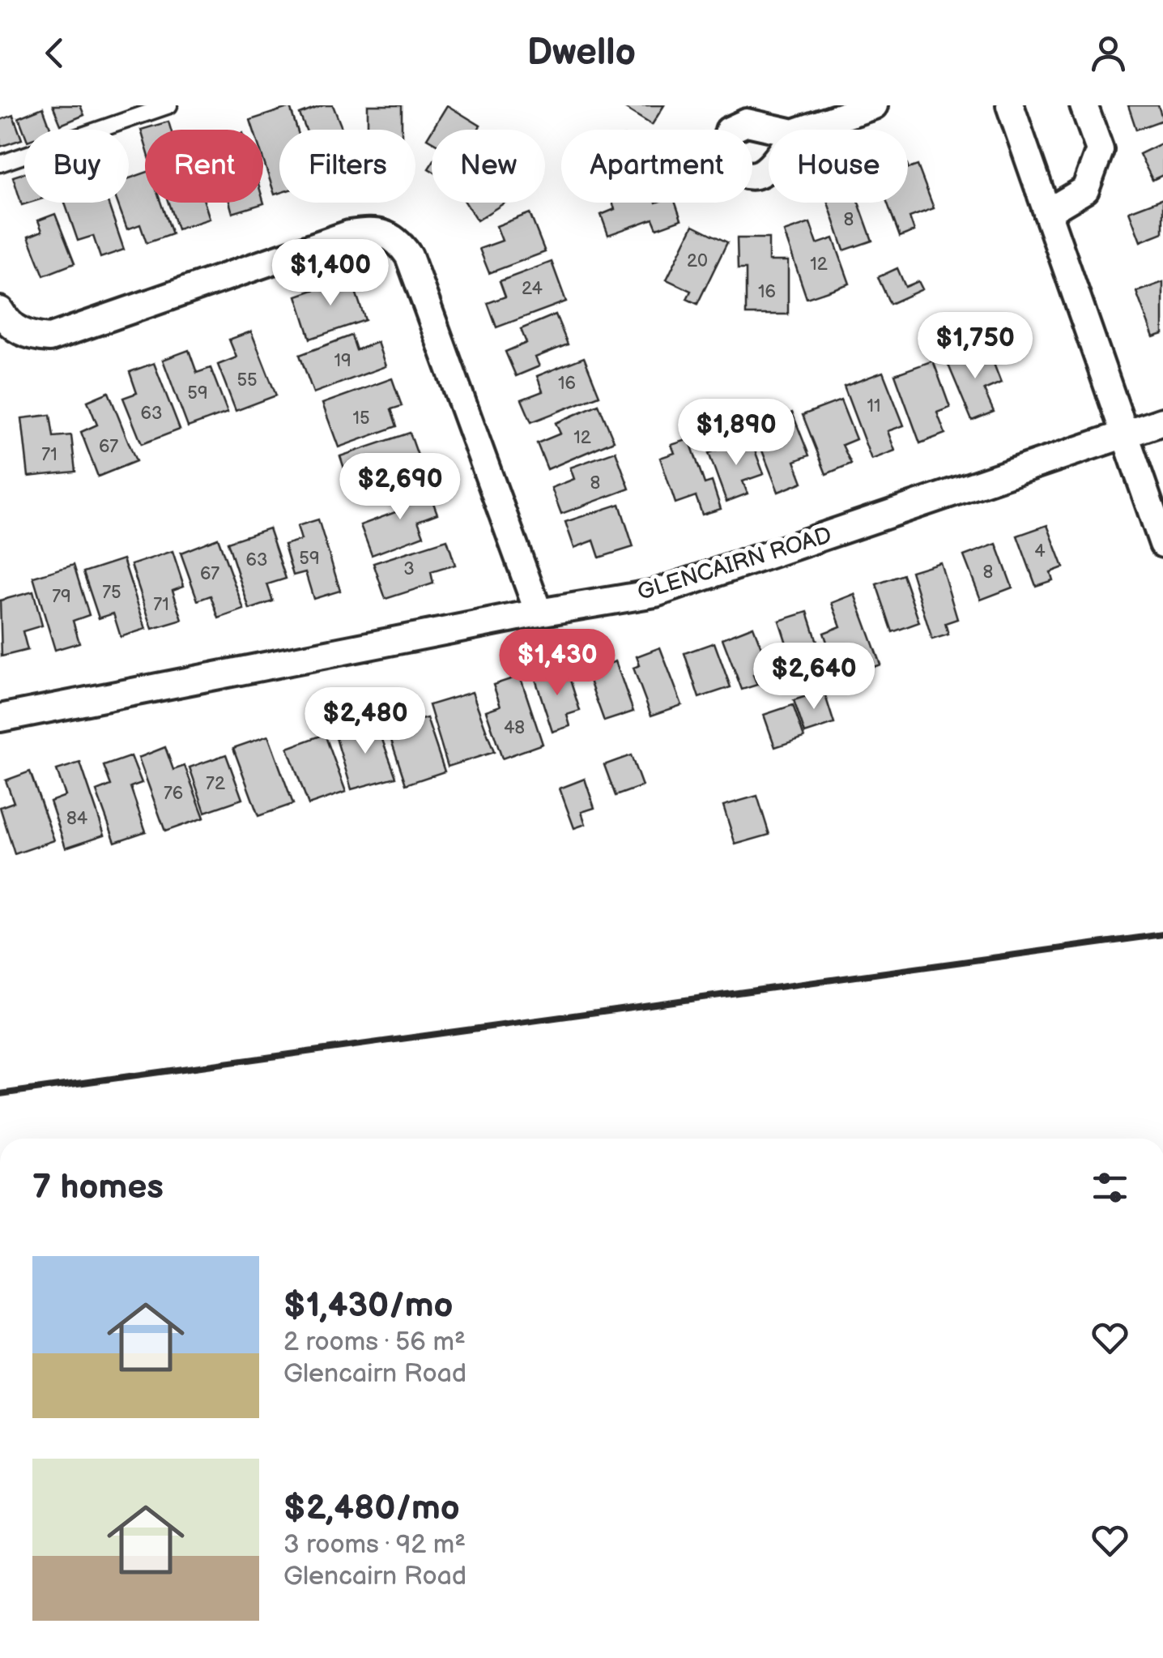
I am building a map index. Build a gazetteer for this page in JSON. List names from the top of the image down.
{
  "streets": {
    "street": ["GLENCAIRN ROAD"]
  },
  "house_numbers": [
    "8",
    "20",
    "12",
    "24",
    "16",
    "19",
    "55",
    "16",
    "59",
    "11",
    "63",
    "15",
    "12",
    "67",
    "71",
    "8",
    "4",
    "59",
    "63",
    "3",
    "8",
    "67",
    "75",
    "79",
    "71",
    "48",
    "72",
    "76",
    "84"
  ],
  "page": {
    "header": "Dwello",
    "chip": [
      "Buy",
      "Rent",
      "Filters",
      "New",
      "Apartment",
      "House"
    ],
    "price": [
      "$1,400",
      "$1,750",
      "$1,890",
      "$2,690",
      "$1,430",
      "$2,640",
      "$2,480"
    ],
    "heading": "7 homes",
    "list": [
      {
        "name": "$1,430/mo",
        "note": "2 rooms · 56 m² · Glencairn Road"
      },
      {
        "name": "$2,480/mo",
        "note": "3 rooms · 92 m² · Glencairn Road"
      }
    ]
  }
}
